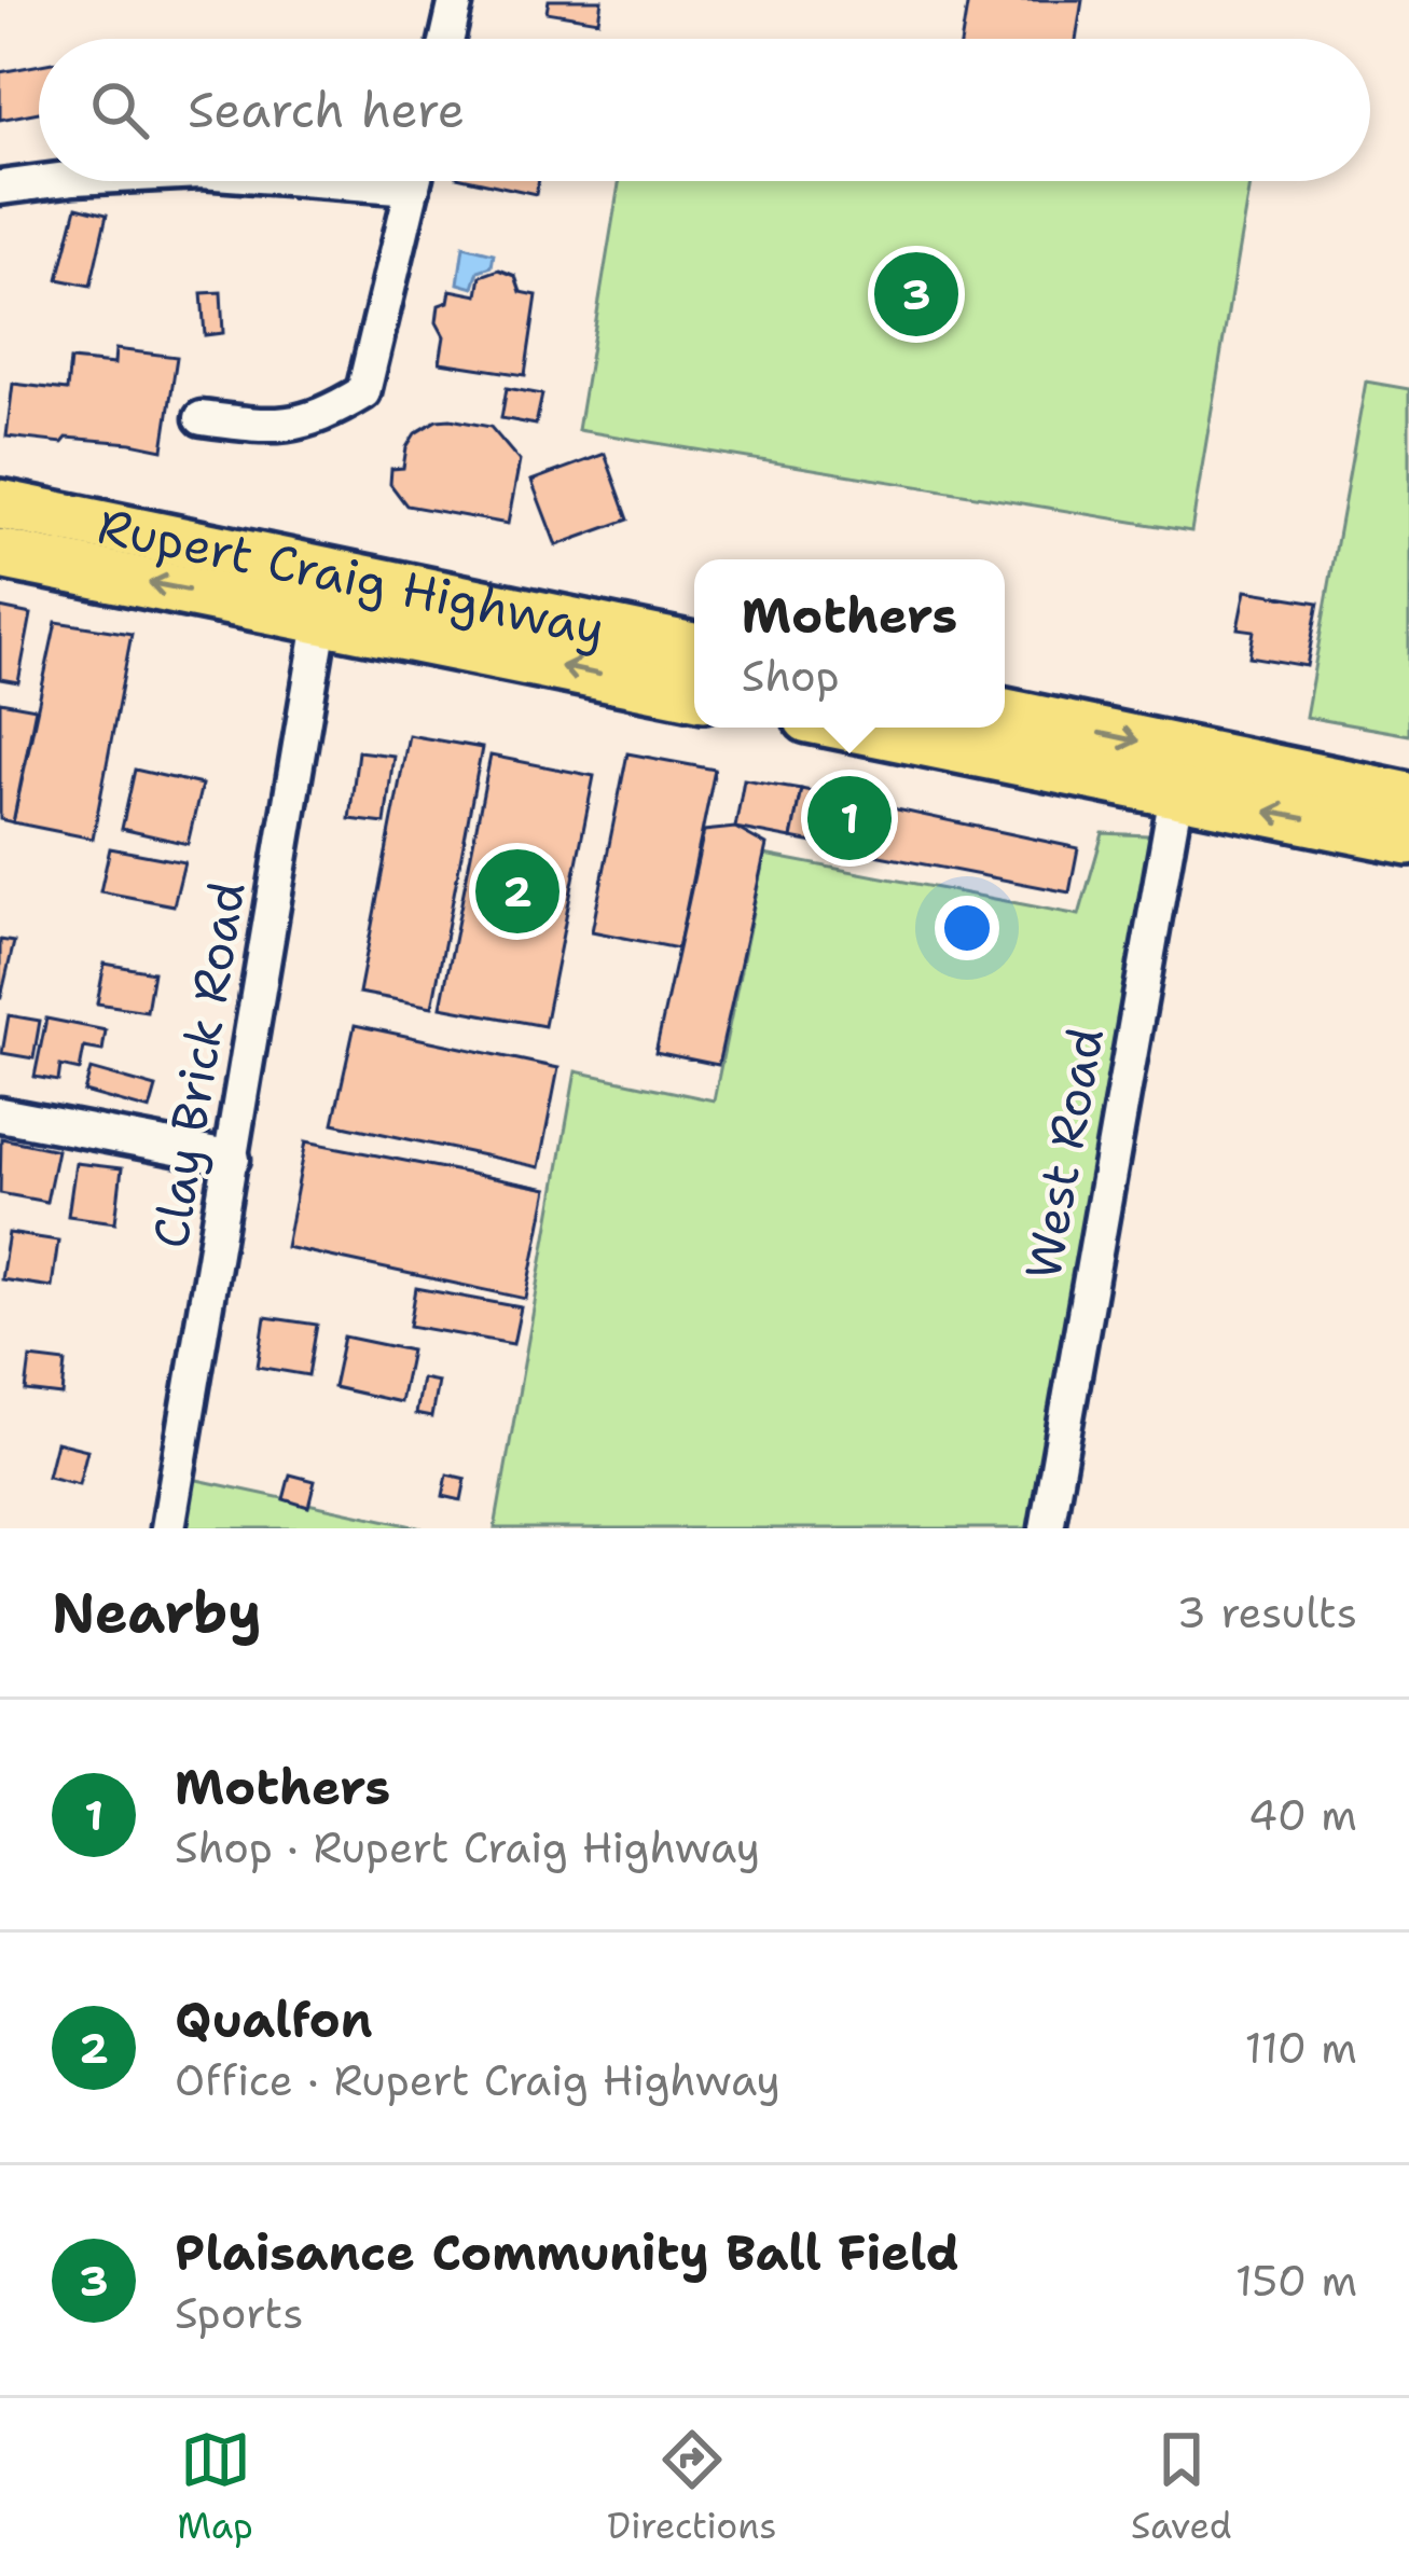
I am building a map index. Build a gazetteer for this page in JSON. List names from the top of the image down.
{
  "streets": {
    "main road": ["Rupert Craig Highway"],
    "street": ["Clay Brick Road", "West Road"]
  },
  "crossings": [
    ["Rupert Craig Highway", "Clay Brick Road"]
  ],
  "page": {
    "search": "Search here",
    "pins": ["3", "1", "2"],
    "popup": ["Mothers", "Shop"],
    "heading": ["Nearby", "3 results"],
    "list": [
      {
        "mark": "1",
        "name": "Mothers",
        "note": "Shop · Rupert Craig Highway",
        "value": "40 m"
      },
      {
        "mark": "2",
        "name": "Qualfon",
        "note": "Office · Rupert Craig Highway",
        "value": "110 m"
      },
      {
        "mark": "3",
        "name": "Plaisance Community Ball Field",
        "note": "Sports",
        "value": "150 m"
      }
    ],
    "nav": ["Map", "Directions", "Saved"]
  }
}
